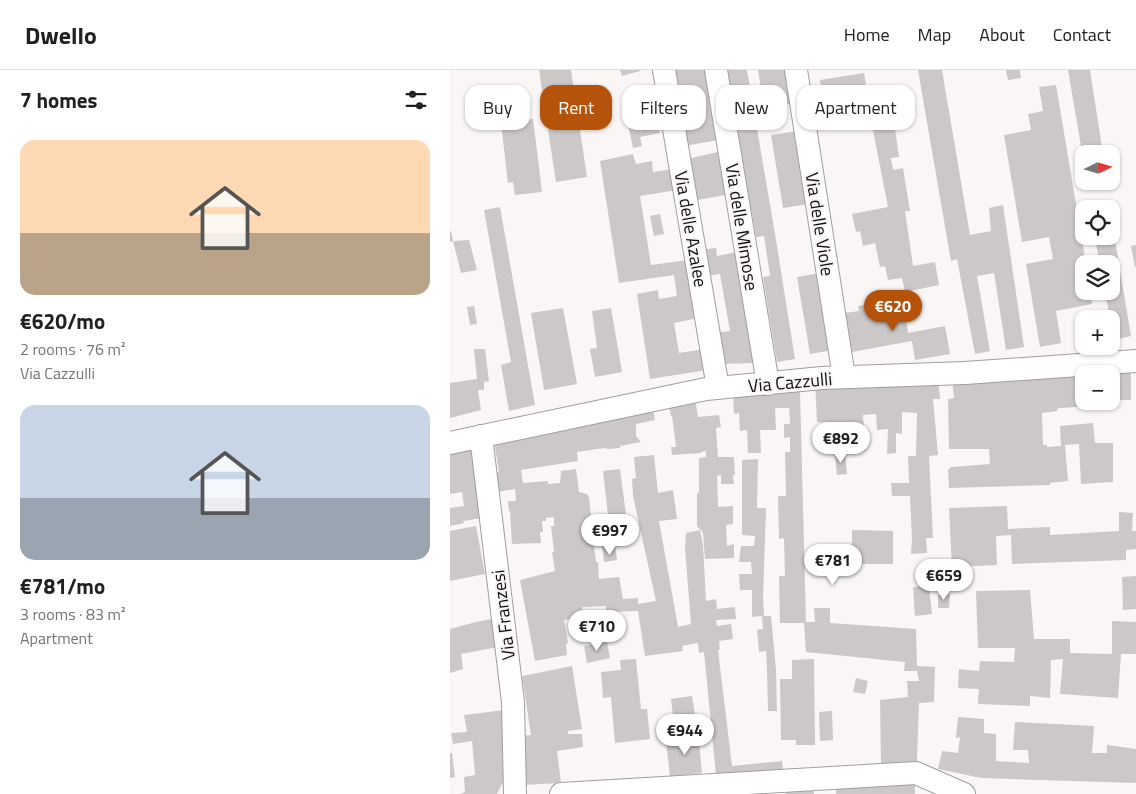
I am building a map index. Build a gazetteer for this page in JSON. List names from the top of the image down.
{
  "streets": {
    "street": [
      "Via delle Viole",
      "Via delle Mimose",
      "Via delle Azalee",
      "Via Cazzulli",
      "Via Franzesi"
    ]
  },
  "crossings": [
    ["Via delle Viole", "Via Cazzulli"],
    ["Via delle Mimose", "Via Cazzulli"],
    ["Via delle Azalee", "Via Cazzulli"],
    ["Via Cazzulli", "Via Franzesi"]
  ],
  "north": "right",
  "page": {
    "header": "Dwello",
    "nav": [
      "Home",
      "Map",
      "About",
      "Contact"
    ],
    "heading": "7 homes",
    "chip": [
      "Buy",
      "Rent",
      "Filters",
      "New",
      "Apartment"
    ],
    "list": [
      {
        "name": "€620/mo",
        "note": "2 rooms · 76 m² · Via Cazzulli"
      },
      {
        "name": "€781/mo",
        "note": "3 rooms · 83 m² · Apartment"
      }
    ],
    "map_buttons": ["+", "−"],
    "price": [
      "€620",
      "€892",
      "€997",
      "€781",
      "€659",
      "€710",
      "€944"
    ]
  }
}
